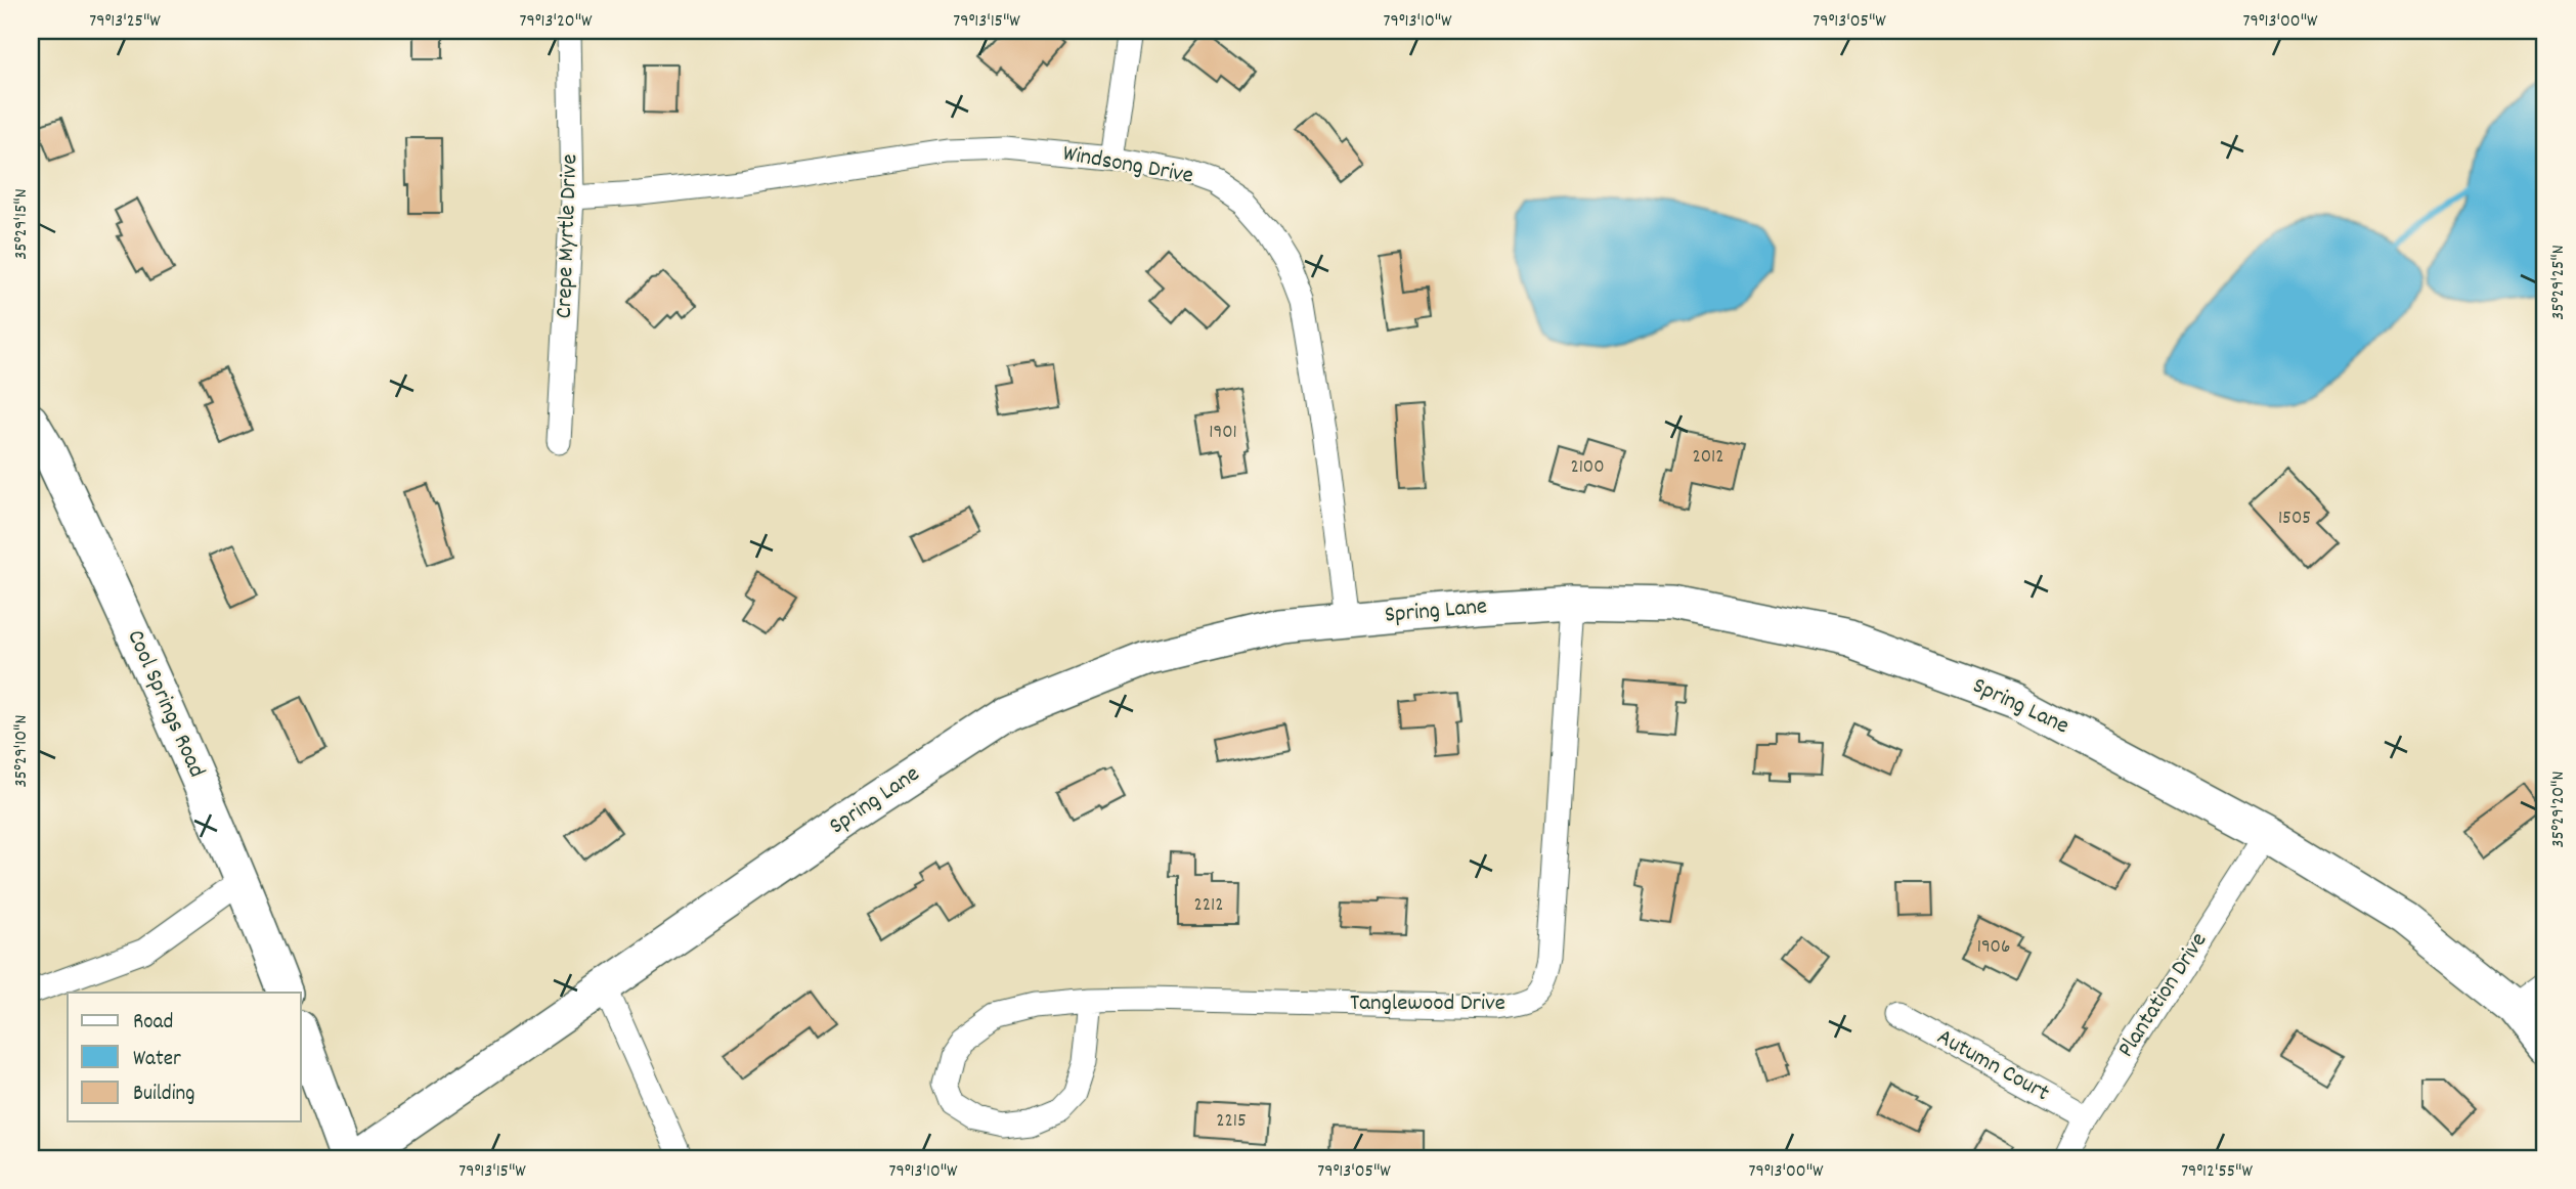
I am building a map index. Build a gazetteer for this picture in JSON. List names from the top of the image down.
{
  "streets": {
    "street": [
      "Windsong Drive",
      "Crepe Myrtle Drive",
      "Spring Lane",
      "Cool Springs Road",
      "Plantation Drive",
      "Tanglewood Drive",
      "Autumn Court"
    ]
  },
  "crossings": [
    ["Windsong Drive", "Crepe Myrtle Drive"],
    ["Windsong Drive", "Spring Lane"],
    ["Spring Lane", "Plantation Drive"],
    ["Spring Lane", "Tanglewood Drive"],
    ["Plantation Drive", "Autumn Court"]
  ],
  "house_numbers": [
    "1901",
    "2012",
    "2100",
    "1505",
    "2212",
    "1906",
    "2215"
  ],
  "legend": ["Road", "Water", "Building"],
  "coordinates": [
    "79°13'25\"W",
    "79°13'20\"W",
    "79°13'15\"W",
    "79°13'10\"W",
    "79°13'05\"W",
    "79°13'00\"W",
    "35°29'15\"N",
    "35°29'25\"N",
    "35°29'10\"N",
    "35°29'20\"N",
    "79°12'55\"W"
  ]
}
